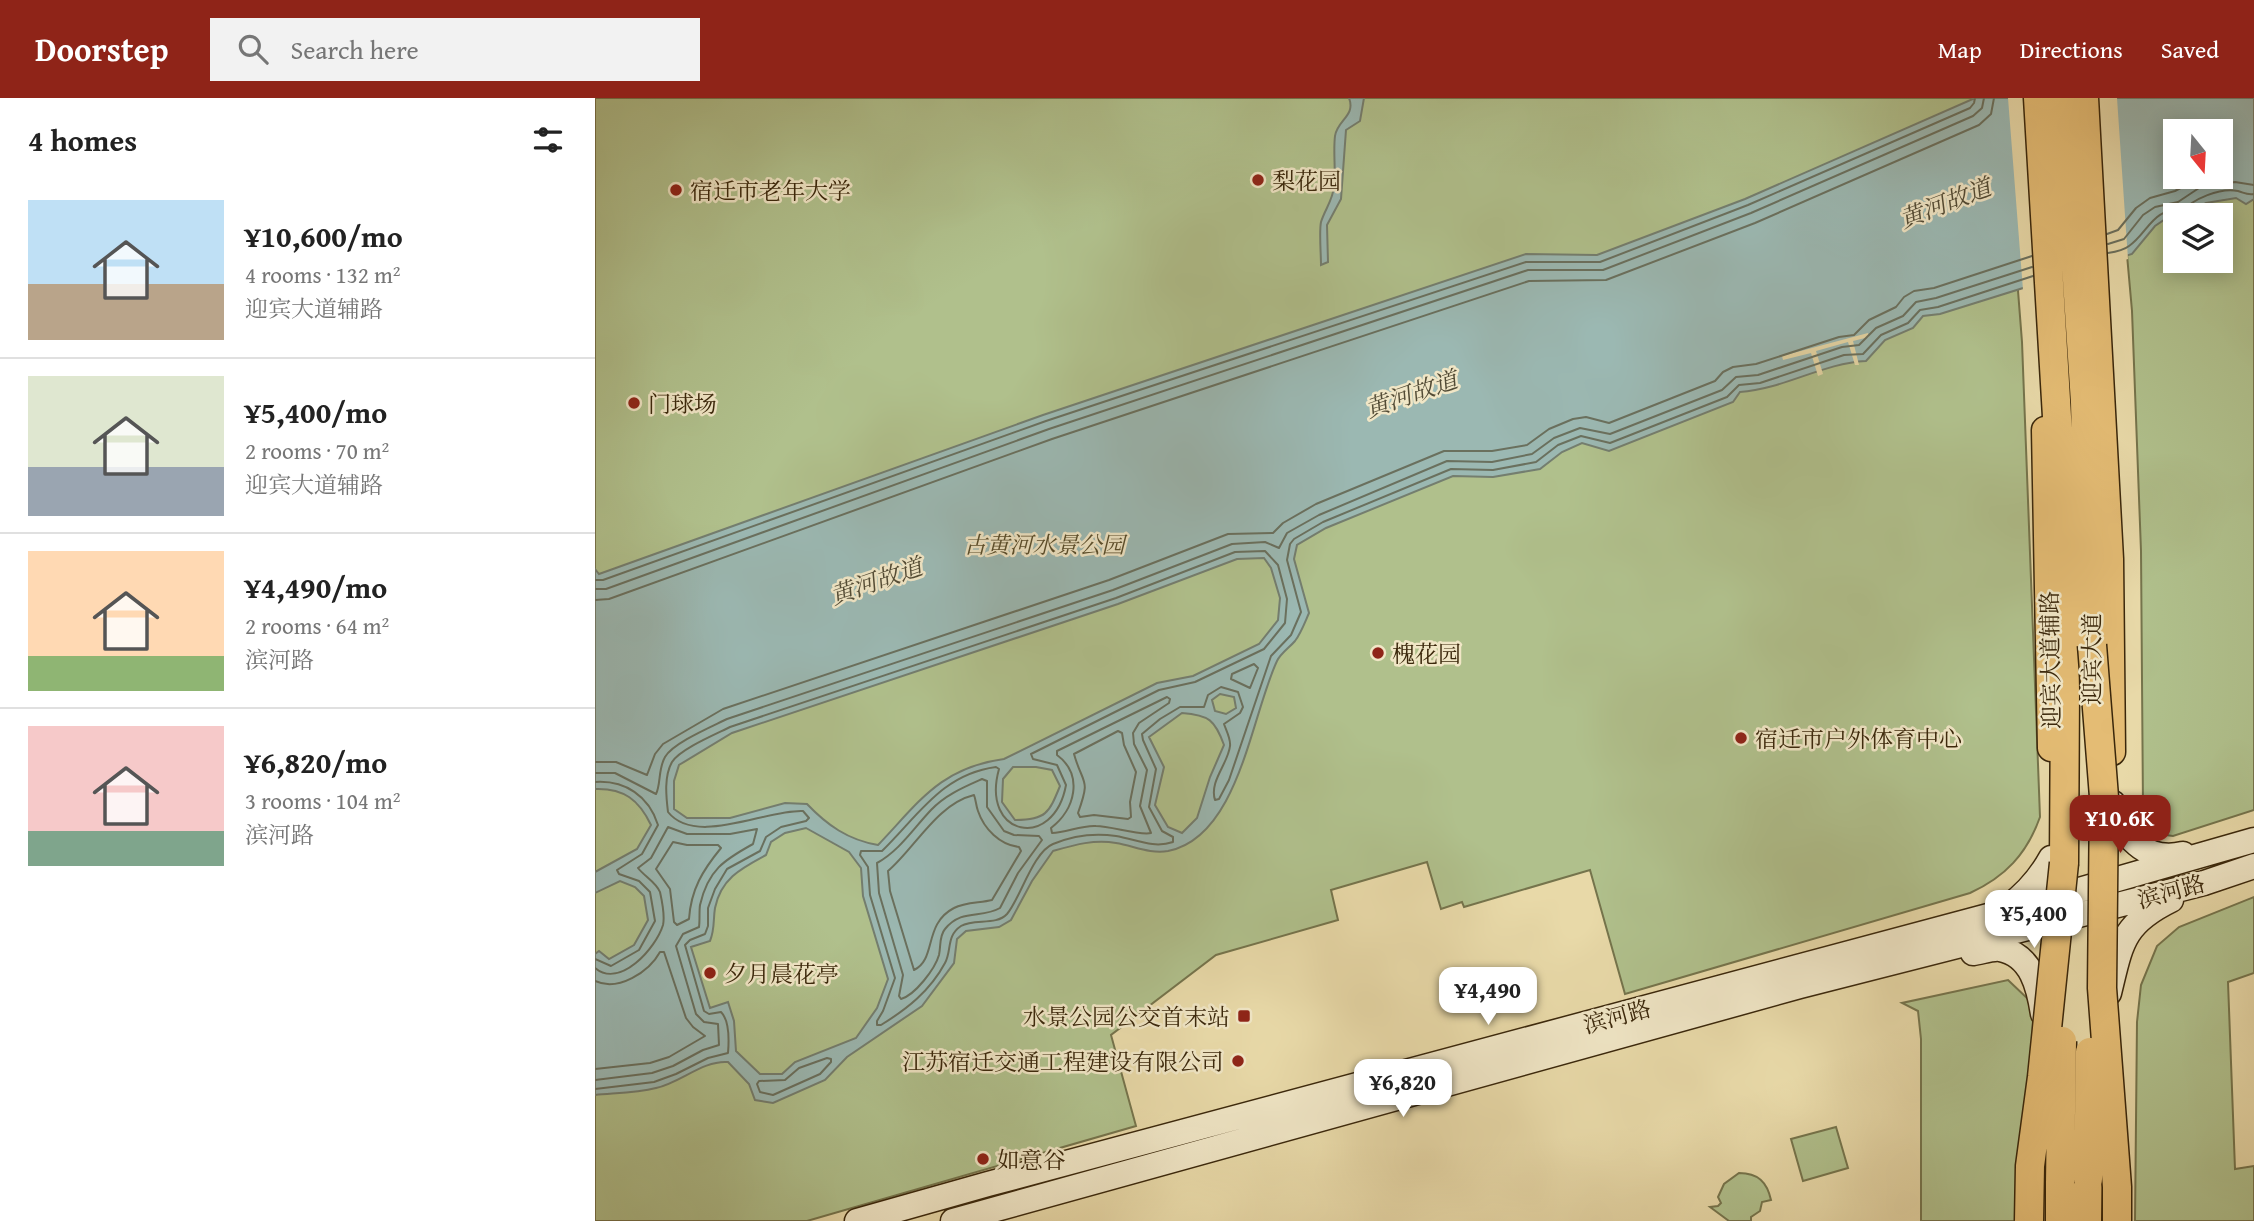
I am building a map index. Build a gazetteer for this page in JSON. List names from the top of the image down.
{
  "streets": {
    "highway": ["迎宾大道"],
    "main road": ["迎宾大道辅路", "滨河路"]
  },
  "crossings": [
    ["迎宾大道", "迎宾大道辅路"],
    ["迎宾大道辅路", "滨河路"]
  ],
  "water": ["黄河故道"],
  "parks": ["古黄河水景公园"],
  "places": {
    "other": [
      "梨花园",
      "宿迁市老年大学",
      "门球场",
      "槐花园",
      "宿迁市户外体育中心",
      "夕月晨花亭",
      "江苏宿迁交通工程建设有限公司",
      "如意谷"
    ],
    "transit": ["水景公园公交首末站"]
  },
  "north": "bottom",
  "page": {
    "header": "Doorstep",
    "search": "Search here",
    "nav": ["Map", "Directions", "Saved"],
    "heading": "4 homes",
    "list": [
      {
        "name": "¥10,600/mo",
        "note": "4 rooms · 132 m² · 迎宾大道辅路"
      },
      {
        "name": "¥5,400/mo",
        "note": "2 rooms · 70 m² · 迎宾大道辅路"
      },
      {
        "name": "¥4,490/mo",
        "note": "2 rooms · 64 m² · 滨河路"
      },
      {
        "name": "¥6,820/mo",
        "note": "3 rooms · 104 m² · 滨河路"
      }
    ],
    "price": [
      "¥10.6K",
      "¥5,400",
      "¥4,490",
      "¥6,820"
    ]
  }
}
